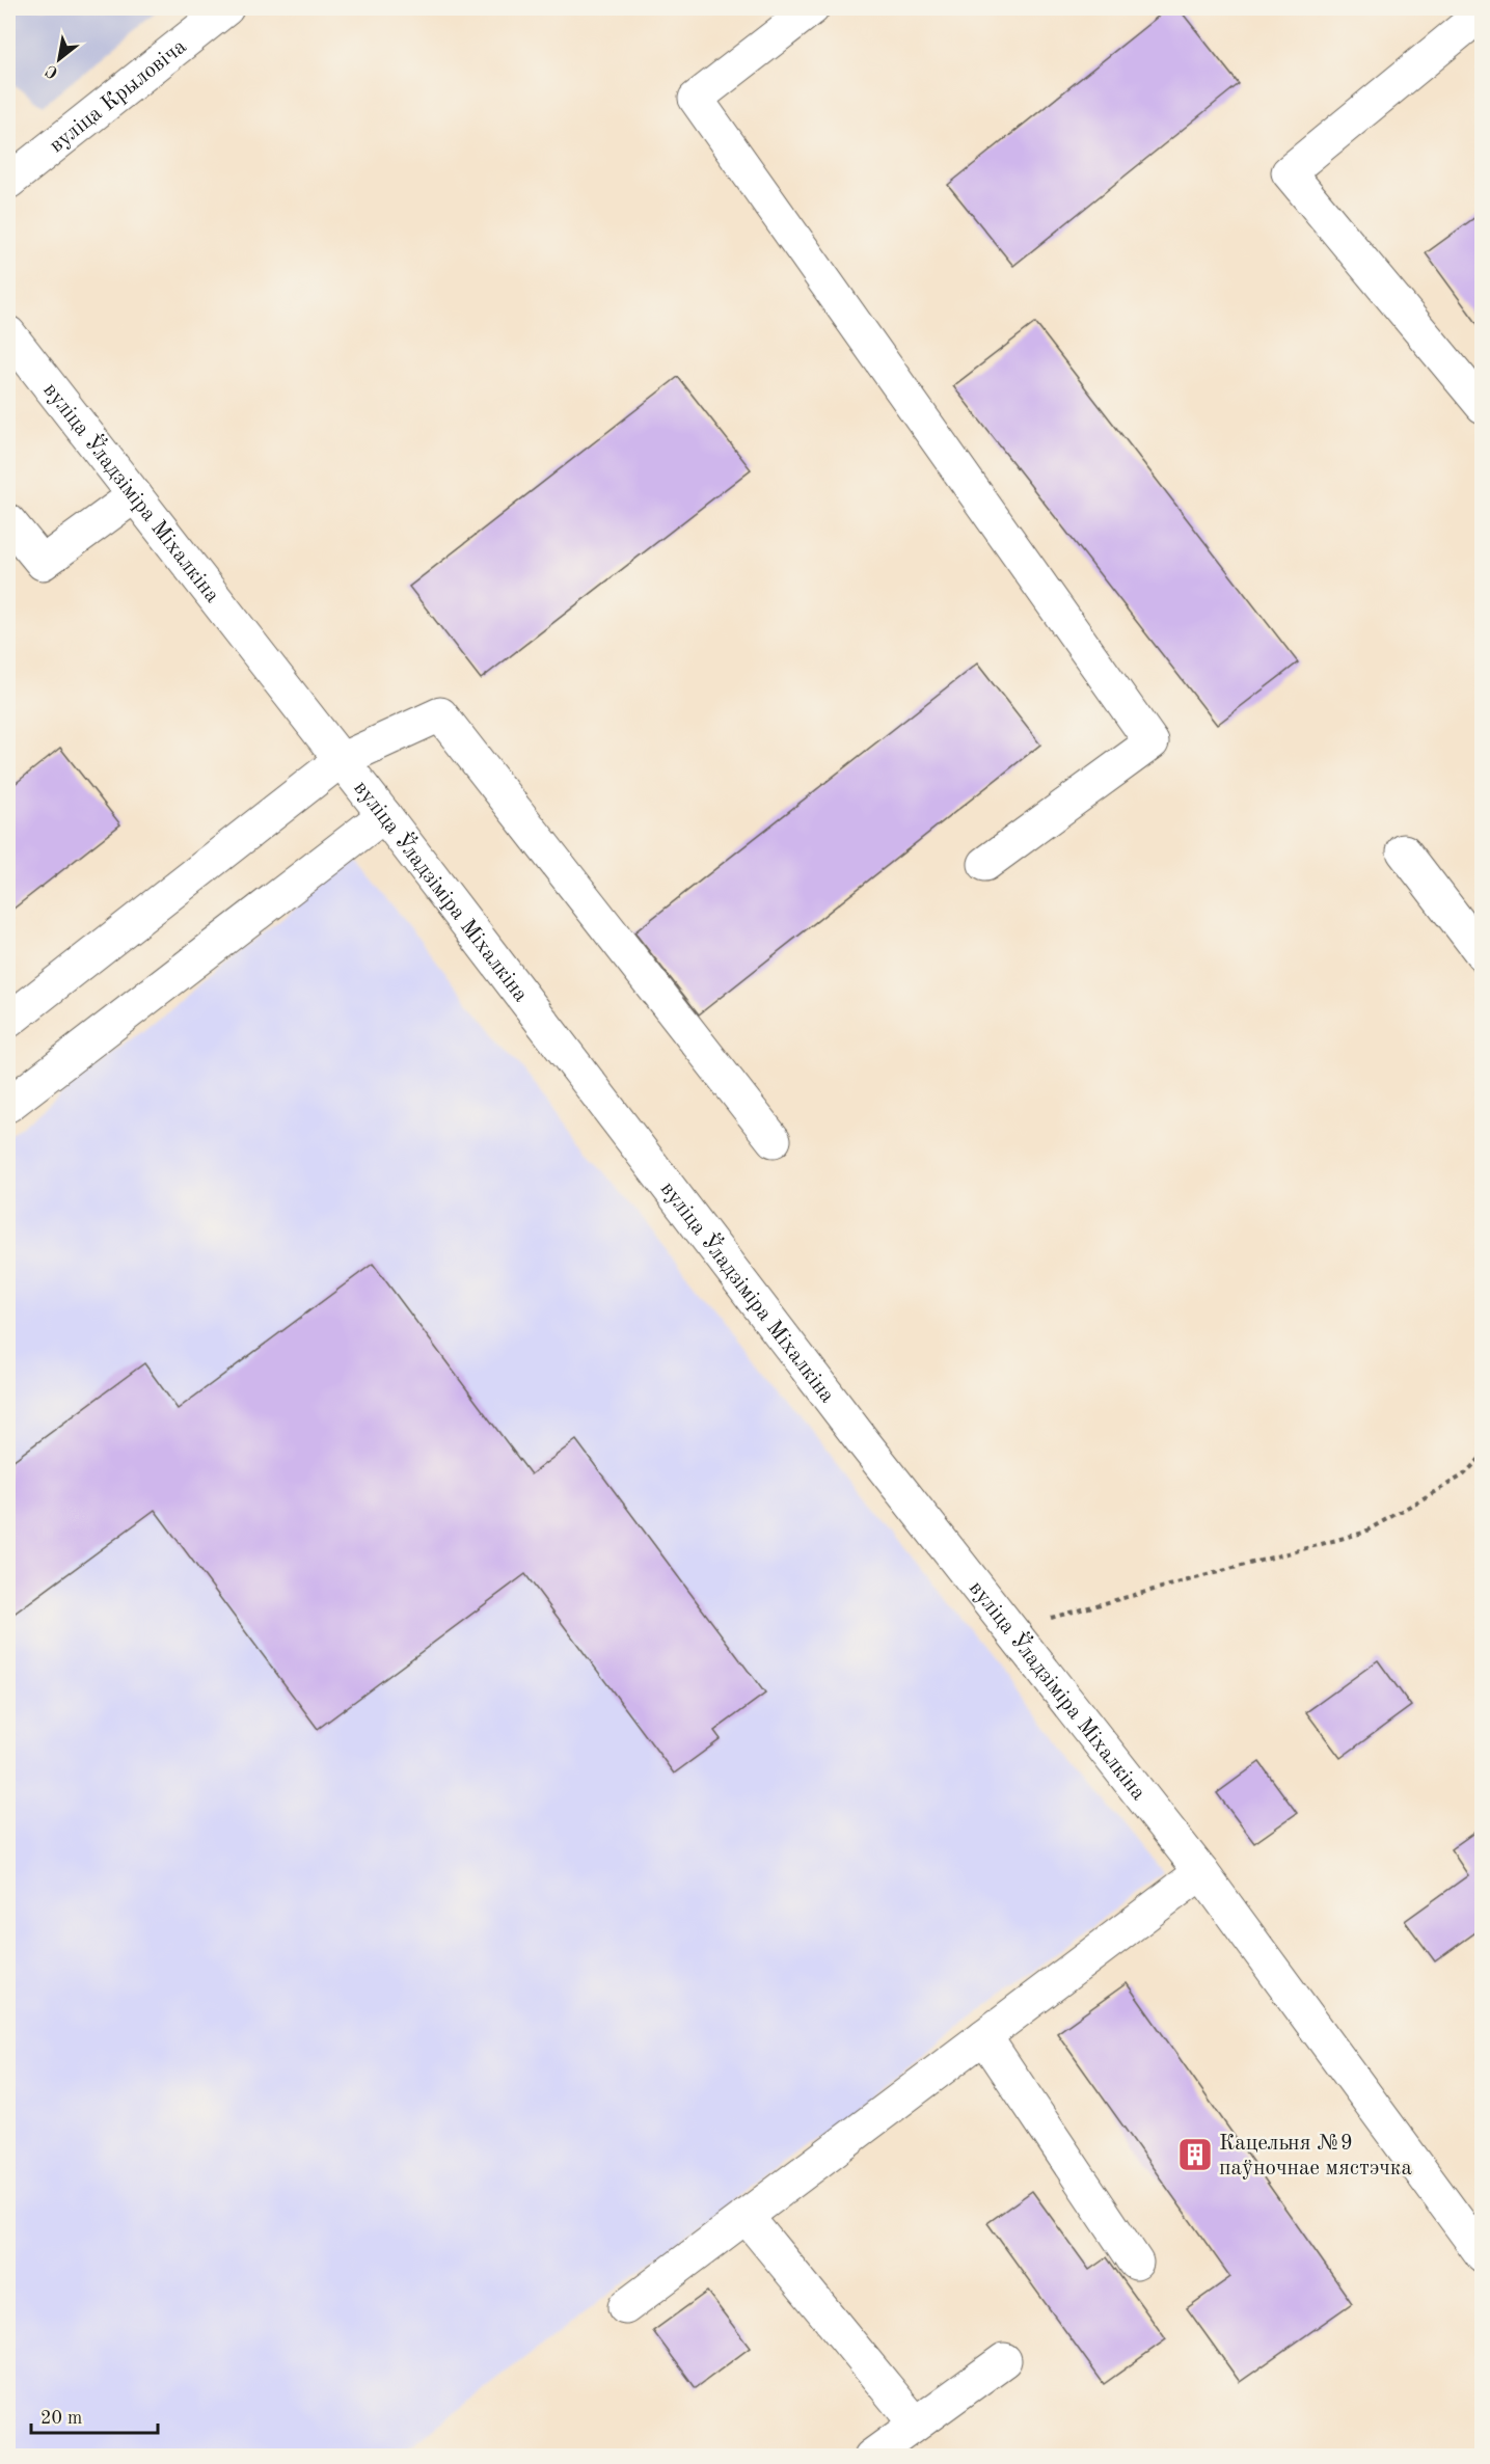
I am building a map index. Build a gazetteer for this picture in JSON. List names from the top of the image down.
{
  "streets": {
    "street": ["вуліца Крыловіча", "вуліца Ўладзіміра Міхалкіна"]
  },
  "places": {
    "building": ["Кацельня №9 паўночнае мястэчка"]
  },
  "scale_bar": "20 m",
  "north": "bottom left"
}
